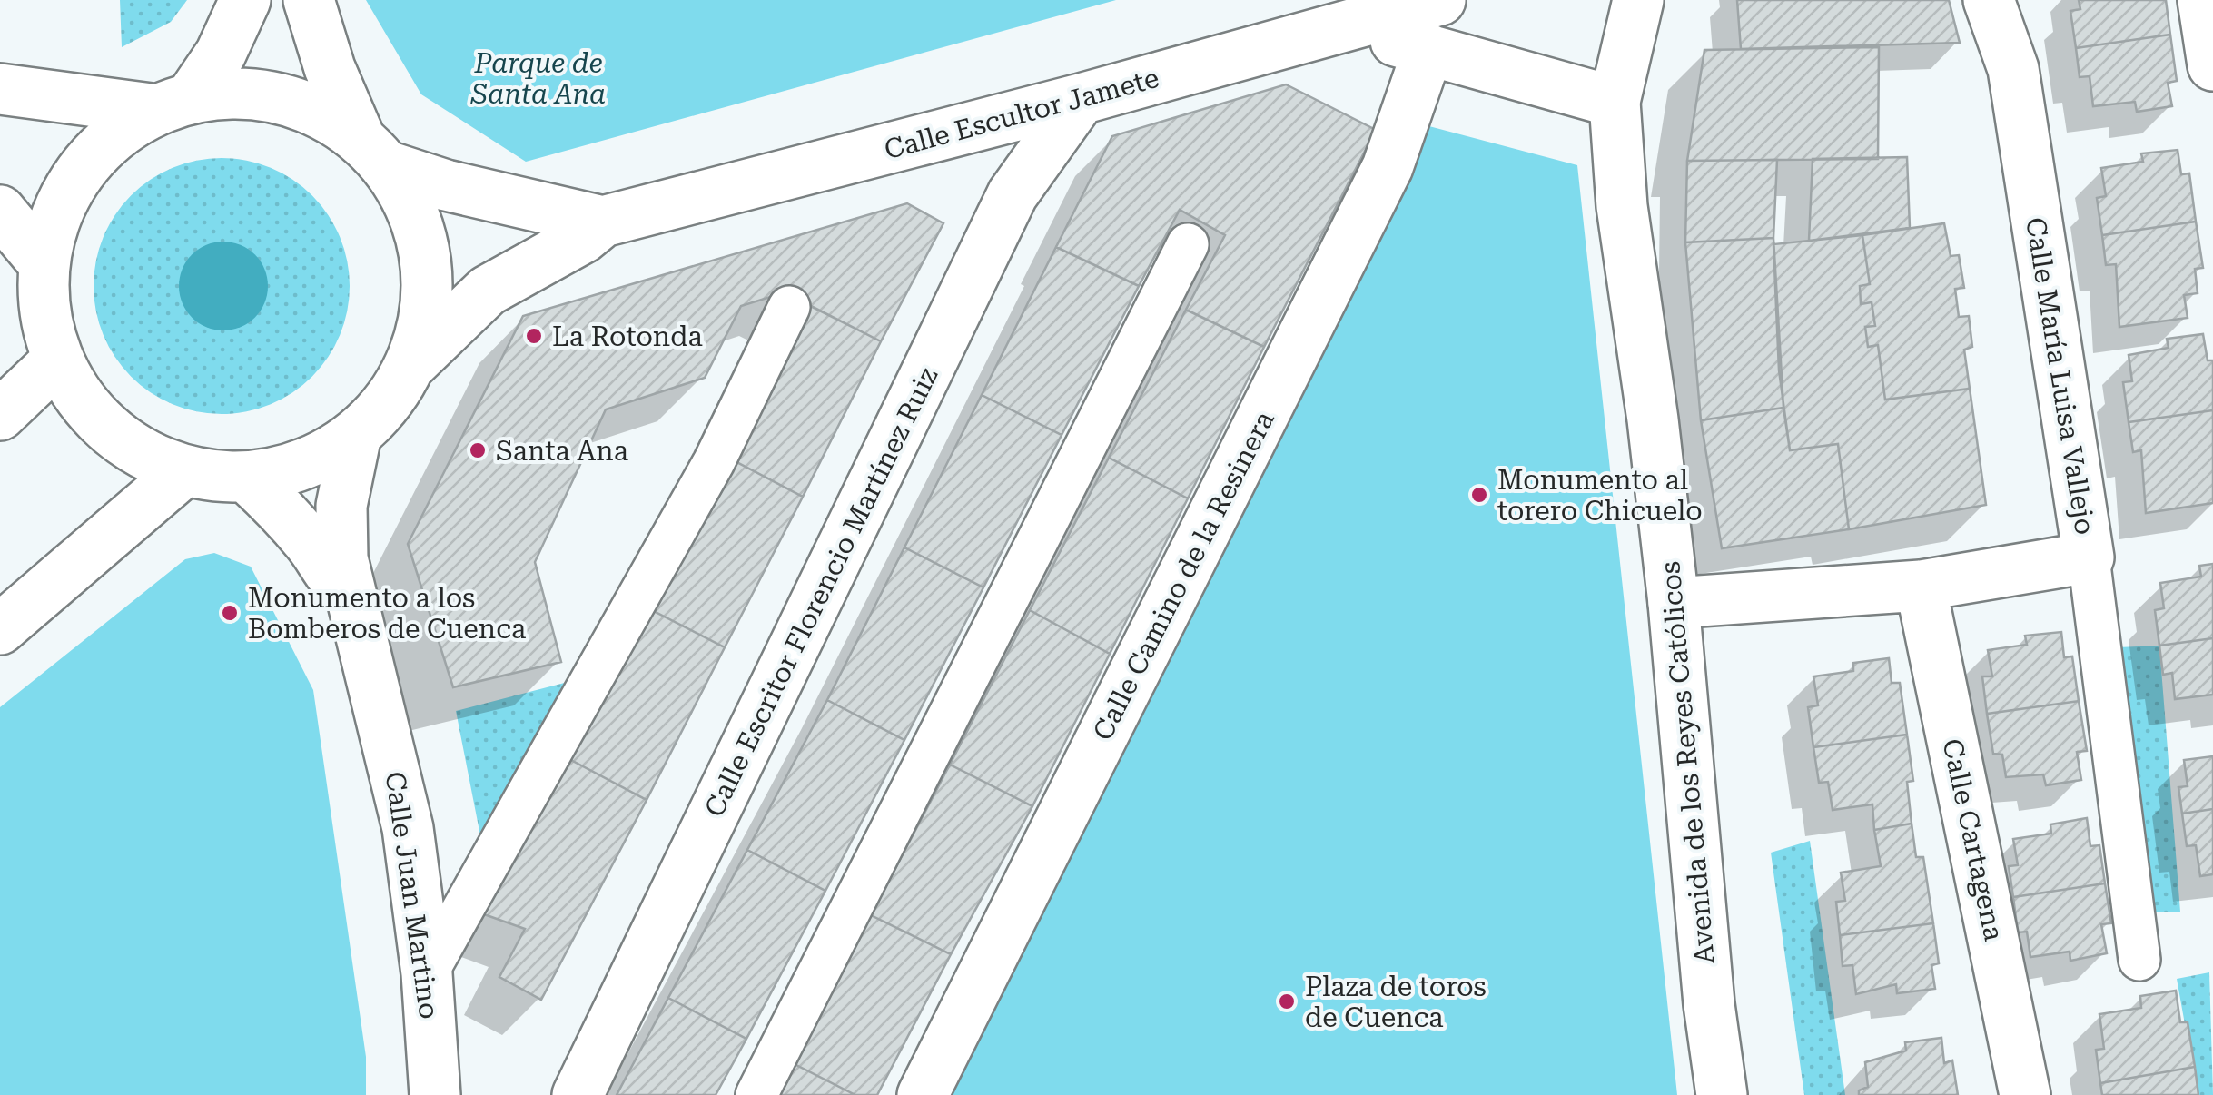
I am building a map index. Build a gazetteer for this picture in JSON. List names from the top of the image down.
{
  "streets": {
    "street": [
      "Calle Escultor Jamete",
      "Calle María Luisa Vallejo",
      "Calle Camino de la Resinera",
      "Calle Escritor Florencio Martínez Ruiz",
      "Avenida de los Reyes Católicos",
      "Calle Cartagena",
      "Calle Juan Martino"
    ]
  },
  "crossings": [
    ["Calle Escultor Jamete", "Calle Escritor Florencio Martínez Ruiz"],
    ["Calle María Luisa Vallejo", "Avenida de los Reyes Católicos"],
    ["Calle María Luisa Vallejo", "Calle Cartagena"]
  ],
  "parks": ["Parque de Santa Ana"],
  "places": [
    "La Rotonda",
    "Santa Ana",
    "Monumento al torero Chicuelo",
    "Monumento a los Bomberos de Cuenca",
    "Plaza de toros de Cuenca"
  ]
}
